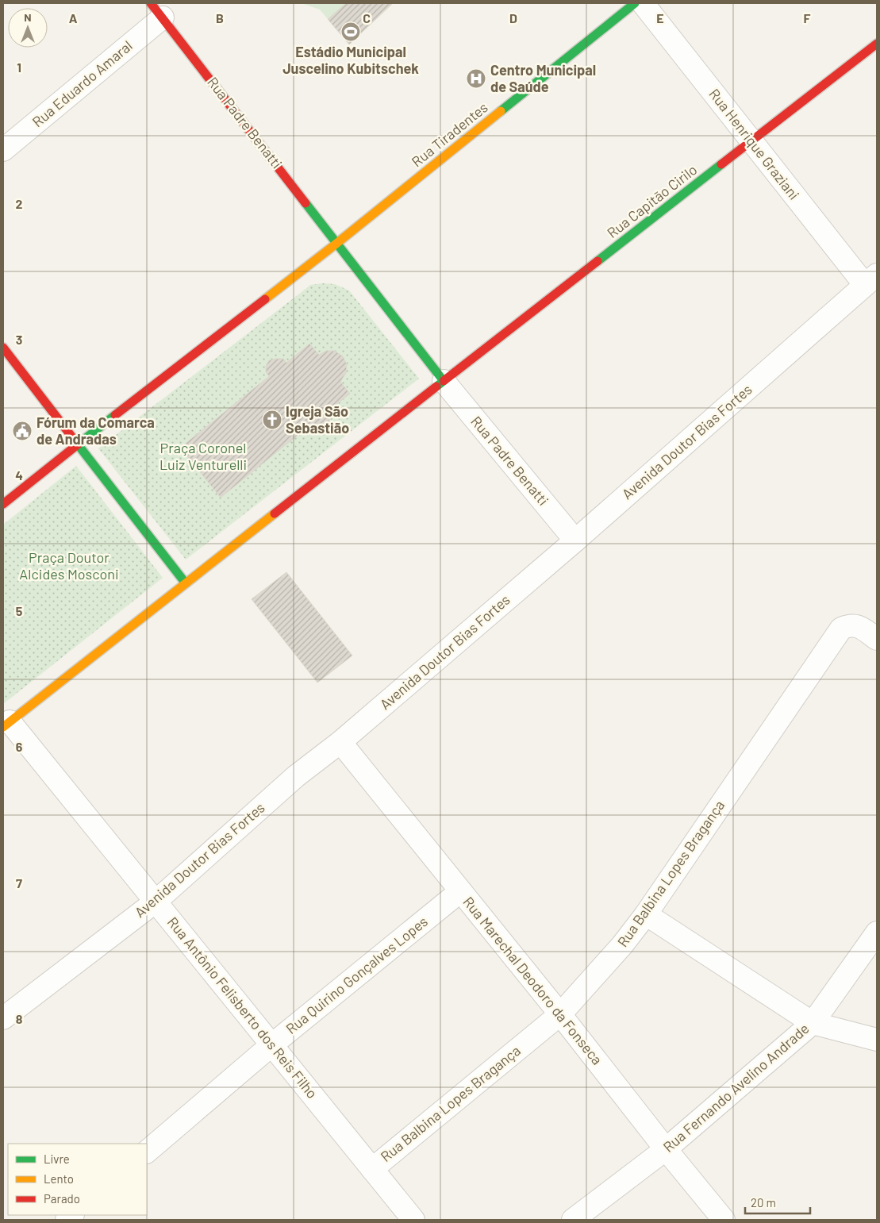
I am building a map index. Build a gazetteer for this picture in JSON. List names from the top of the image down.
{
  "streets": {
    "main road": ["Rua Padre Benatti", "Rua Tiradentes", "Rua Capitão Cirilo"],
    "street": [
      "Rua Eduardo Amaral",
      "Rua Henrique Graziani",
      "Avenida Doutor Bias Fortes",
      "Rua Balbina Lopes Bragança",
      "Rua Quirino Gonçalves Lopes",
      "Rua Marechal Deodoro da Fonseca",
      "Rua Antônio Felisberto dos Reis Filho",
      "Rua Fernando Avelino Andrade"
    ]
  },
  "crossings": [
    ["Rua Eduardo Amaral", "Rua Padre Benatti"],
    ["Rua Padre Benatti", "Rua Tiradentes"],
    ["Rua Padre Benatti", "Rua Capitão Cirilo"],
    ["Rua Padre Benatti", "Avenida Doutor Bias Fortes"],
    ["Rua Henrique Graziani", "Rua Capitão Cirilo"],
    ["Rua Henrique Graziani", "Avenida Doutor Bias Fortes"],
    ["Avenida Doutor Bias Fortes", "Rua Marechal Deodoro da Fonseca"],
    ["Avenida Doutor Bias Fortes", "Rua Antônio Felisberto dos Reis Filho"],
    ["Rua Balbina Lopes Bragança", "Rua Marechal Deodoro da Fonseca"],
    ["Rua Balbina Lopes Bragança", "Rua Antônio Felisberto dos Reis Filho"],
    ["Rua Quirino Gonçalves Lopes", "Rua Marechal Deodoro da Fonseca"],
    ["Rua Quirino Gonçalves Lopes", "Rua Antônio Felisberto dos Reis Filho"],
    ["Rua Marechal Deodoro da Fonseca", "Rua Fernando Avelino Andrade"]
  ],
  "parks": ["Praça Coronel Luiz Venturelli", "Praça Doutor Alcides Mosconi"],
  "places": {
    "sports": ["Estádio Municipal Juscelino Kubitschek"],
    "hospital": ["Centro Municipal de Saúde"],
    "church": ["Igreja São Sebastião"],
    "public building": ["Fórum da Comarca de Andradas"]
  },
  "legend": ["Livre", "Lento", "Parado"],
  "scale_bar": "20 m",
  "north": "top",
  "grid": {
    "columns": [
      "A",
      "B",
      "C",
      "D",
      "E",
      "F"
    ],
    "rows": [
      "1",
      "2",
      "3",
      "4",
      "5",
      "6",
      "7",
      "8"
    ]
  }
}
